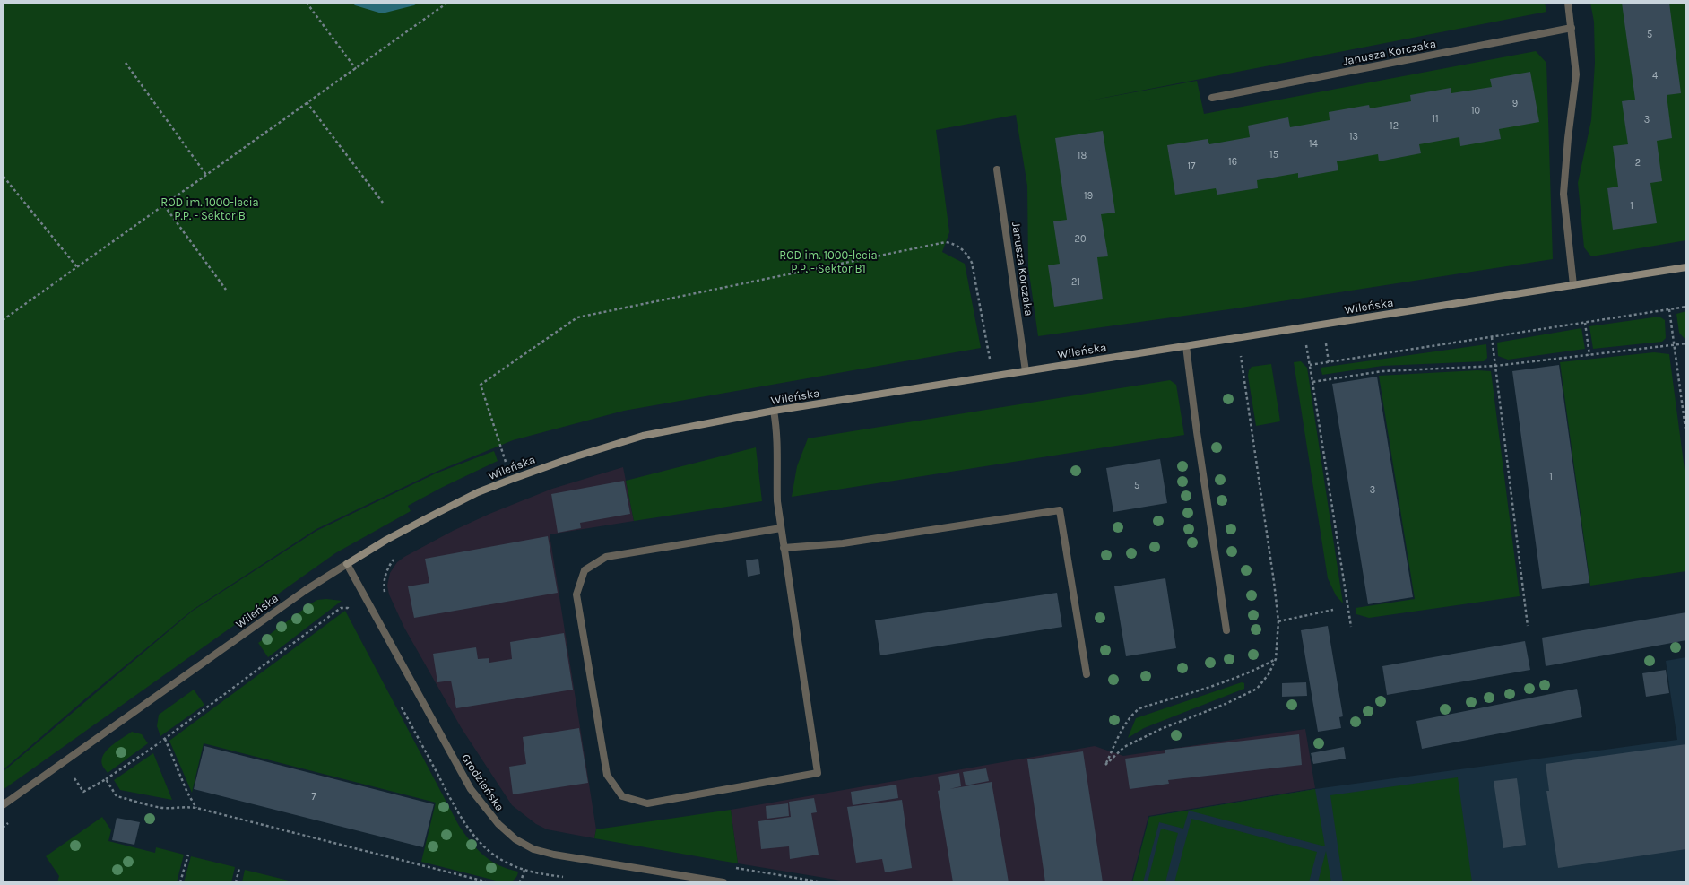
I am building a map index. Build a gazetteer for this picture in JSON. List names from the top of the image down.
{
  "streets": {
    "street": ["Janusza Korczaka", "Wileńska", "Grodzieńska"]
  },
  "crossings": [
    ["Janusza Korczaka", "Wileńska"],
    ["Wileńska", "Grodzieńska"]
  ],
  "parks": ["ROD im. 1000-lecia P.P. - Sektor B", "ROD im. 1000-lecia P.P. - Sektor B1"],
  "house_numbers": [
    "5",
    "4",
    "9",
    "10",
    "11",
    "3",
    "12",
    "13",
    "14",
    "15",
    "18",
    "16",
    "2",
    "17",
    "19",
    "1",
    "20",
    "21",
    "1",
    "5",
    "3",
    "7"
  ]
}
